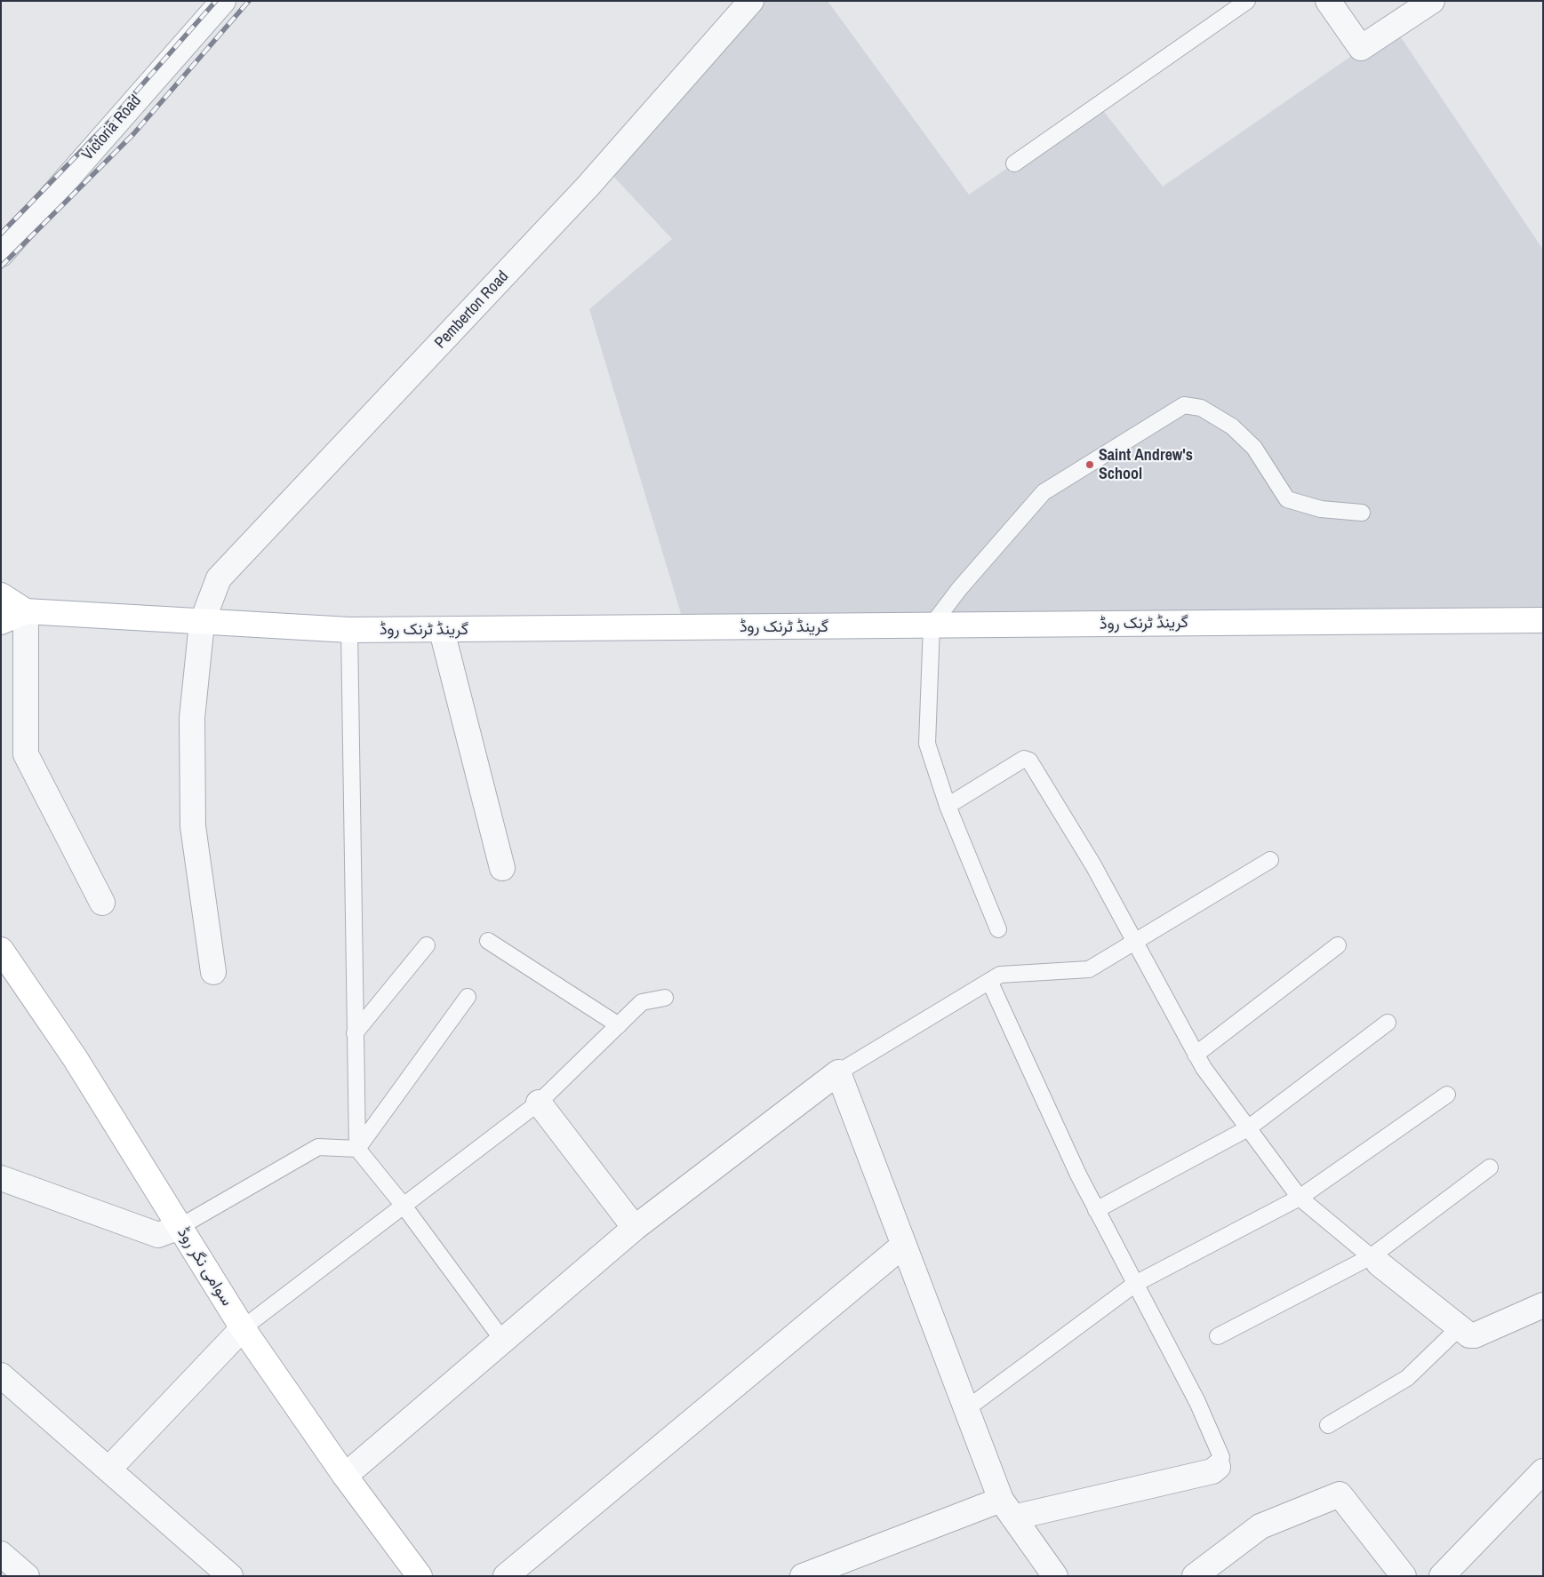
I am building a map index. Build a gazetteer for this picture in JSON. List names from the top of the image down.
{
  "streets": {
    "main road": ["گرینڈ ٹرنک روڈ", "سوامی نگر روڈ"],
    "street": ["Victoria Road", "Pemberton Road"]
  },
  "crossings": [
    ["Pemberton Road", "گرینڈ ٹرنک روڈ"]
  ],
  "places": ["Saint Andrew's School"]
}
